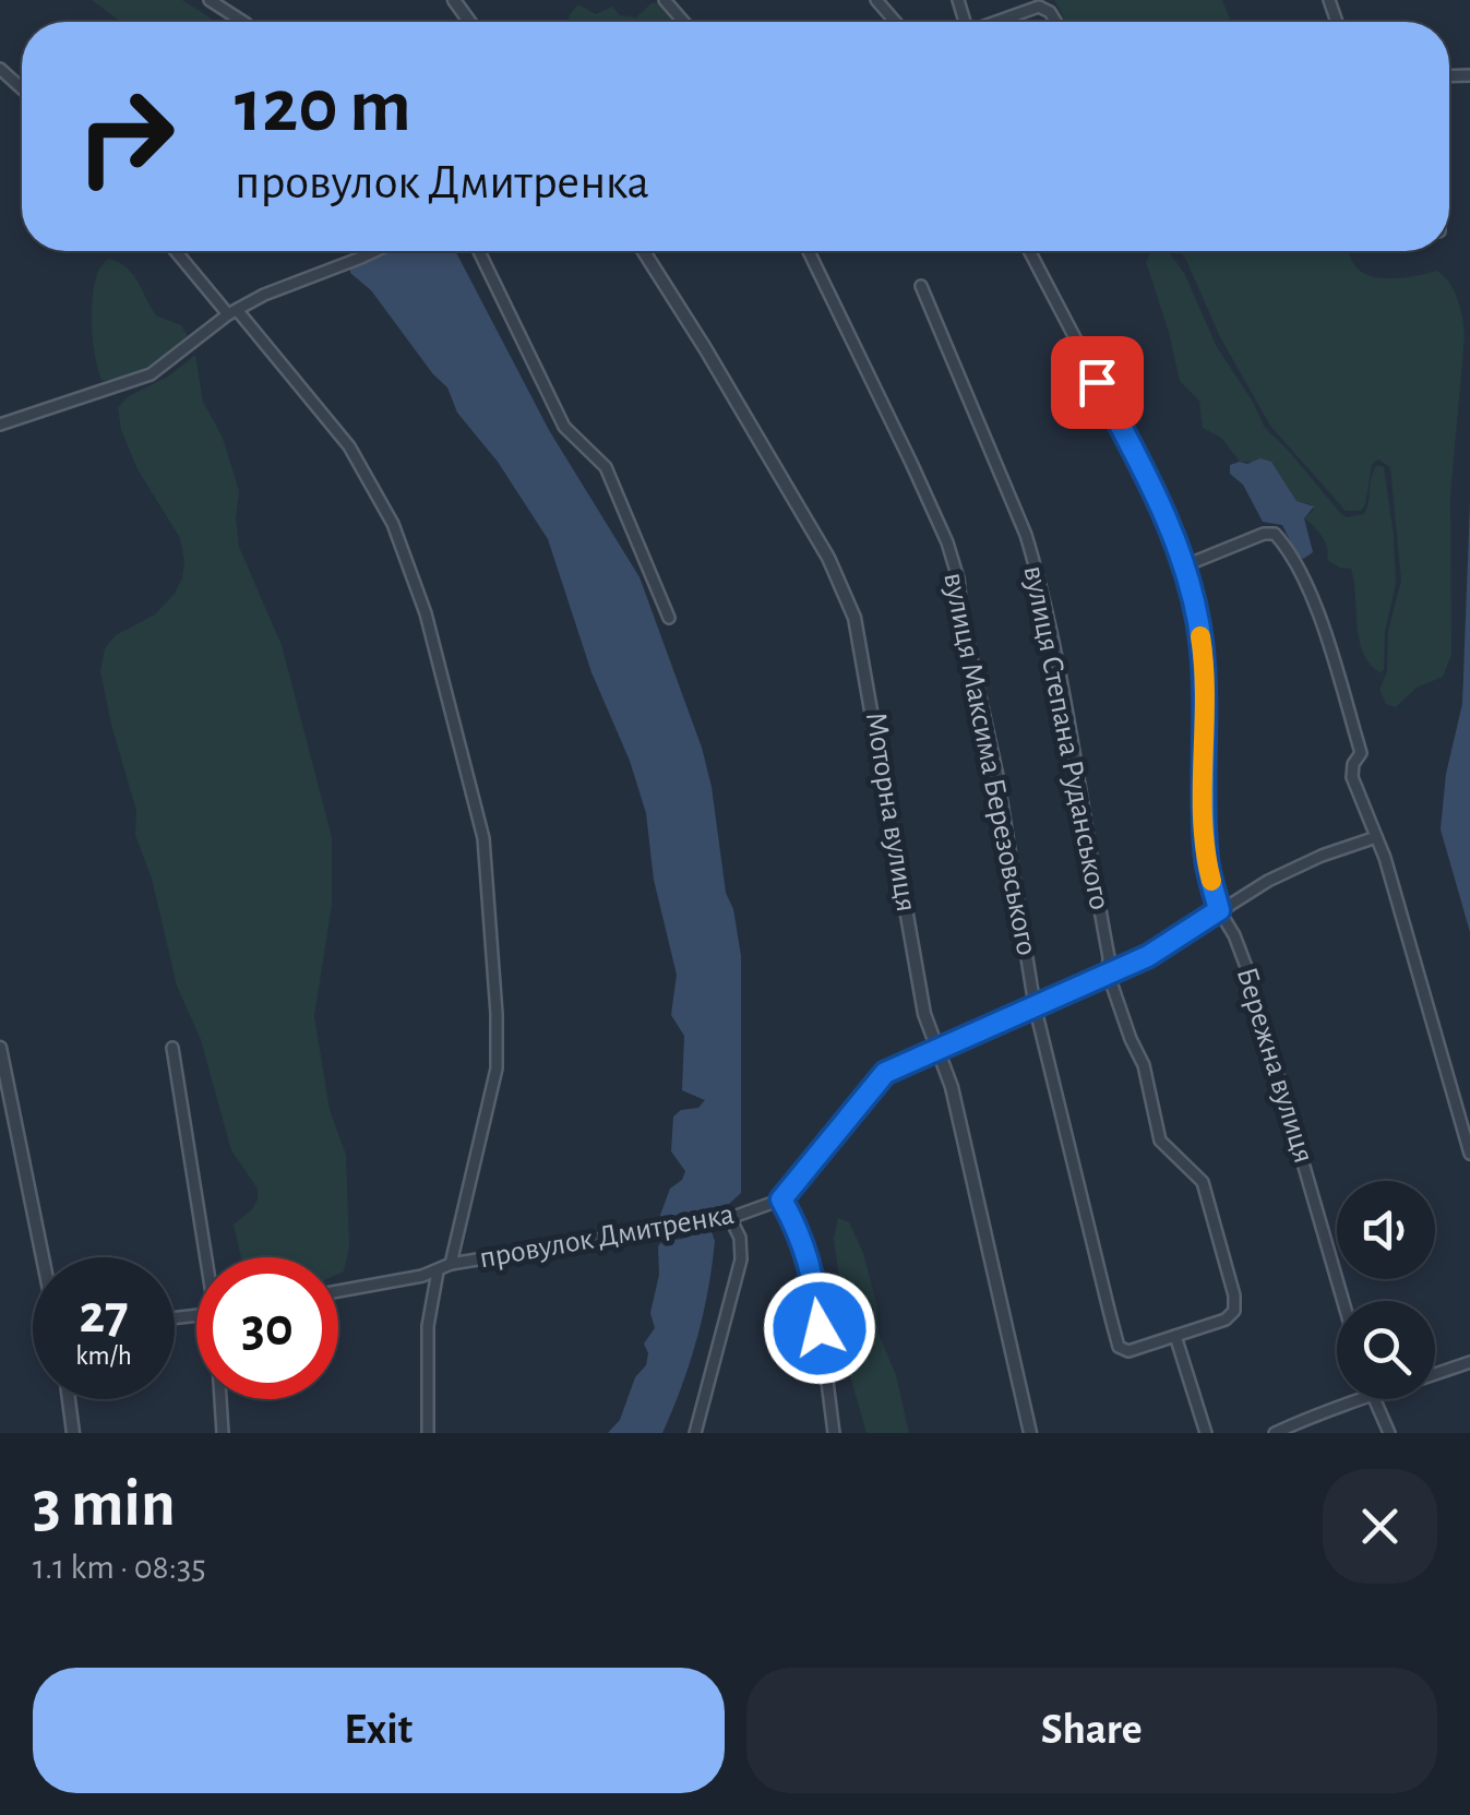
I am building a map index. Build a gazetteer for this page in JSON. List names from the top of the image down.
{
  "streets": {
    "street": [
      "вулиця Степана Руданського",
      "вулиця Максима Березовського",
      "Моторна вулиця",
      "Бережна вулиця",
      "провулок Дмитренка"
    ]
  },
  "crossings": [
    ["вулиця Степана Руданського", "вулиця Максима Березовського"]
  ],
  "page": {
    "turn": ["120 m", "провулок Дмитренка"],
    "speed": "27 km/h",
    "limit": "30",
    "heading": ["3 min", "1.1 km · 08:35"],
    "buttons": ["Exit", "Share"]
  }
}
